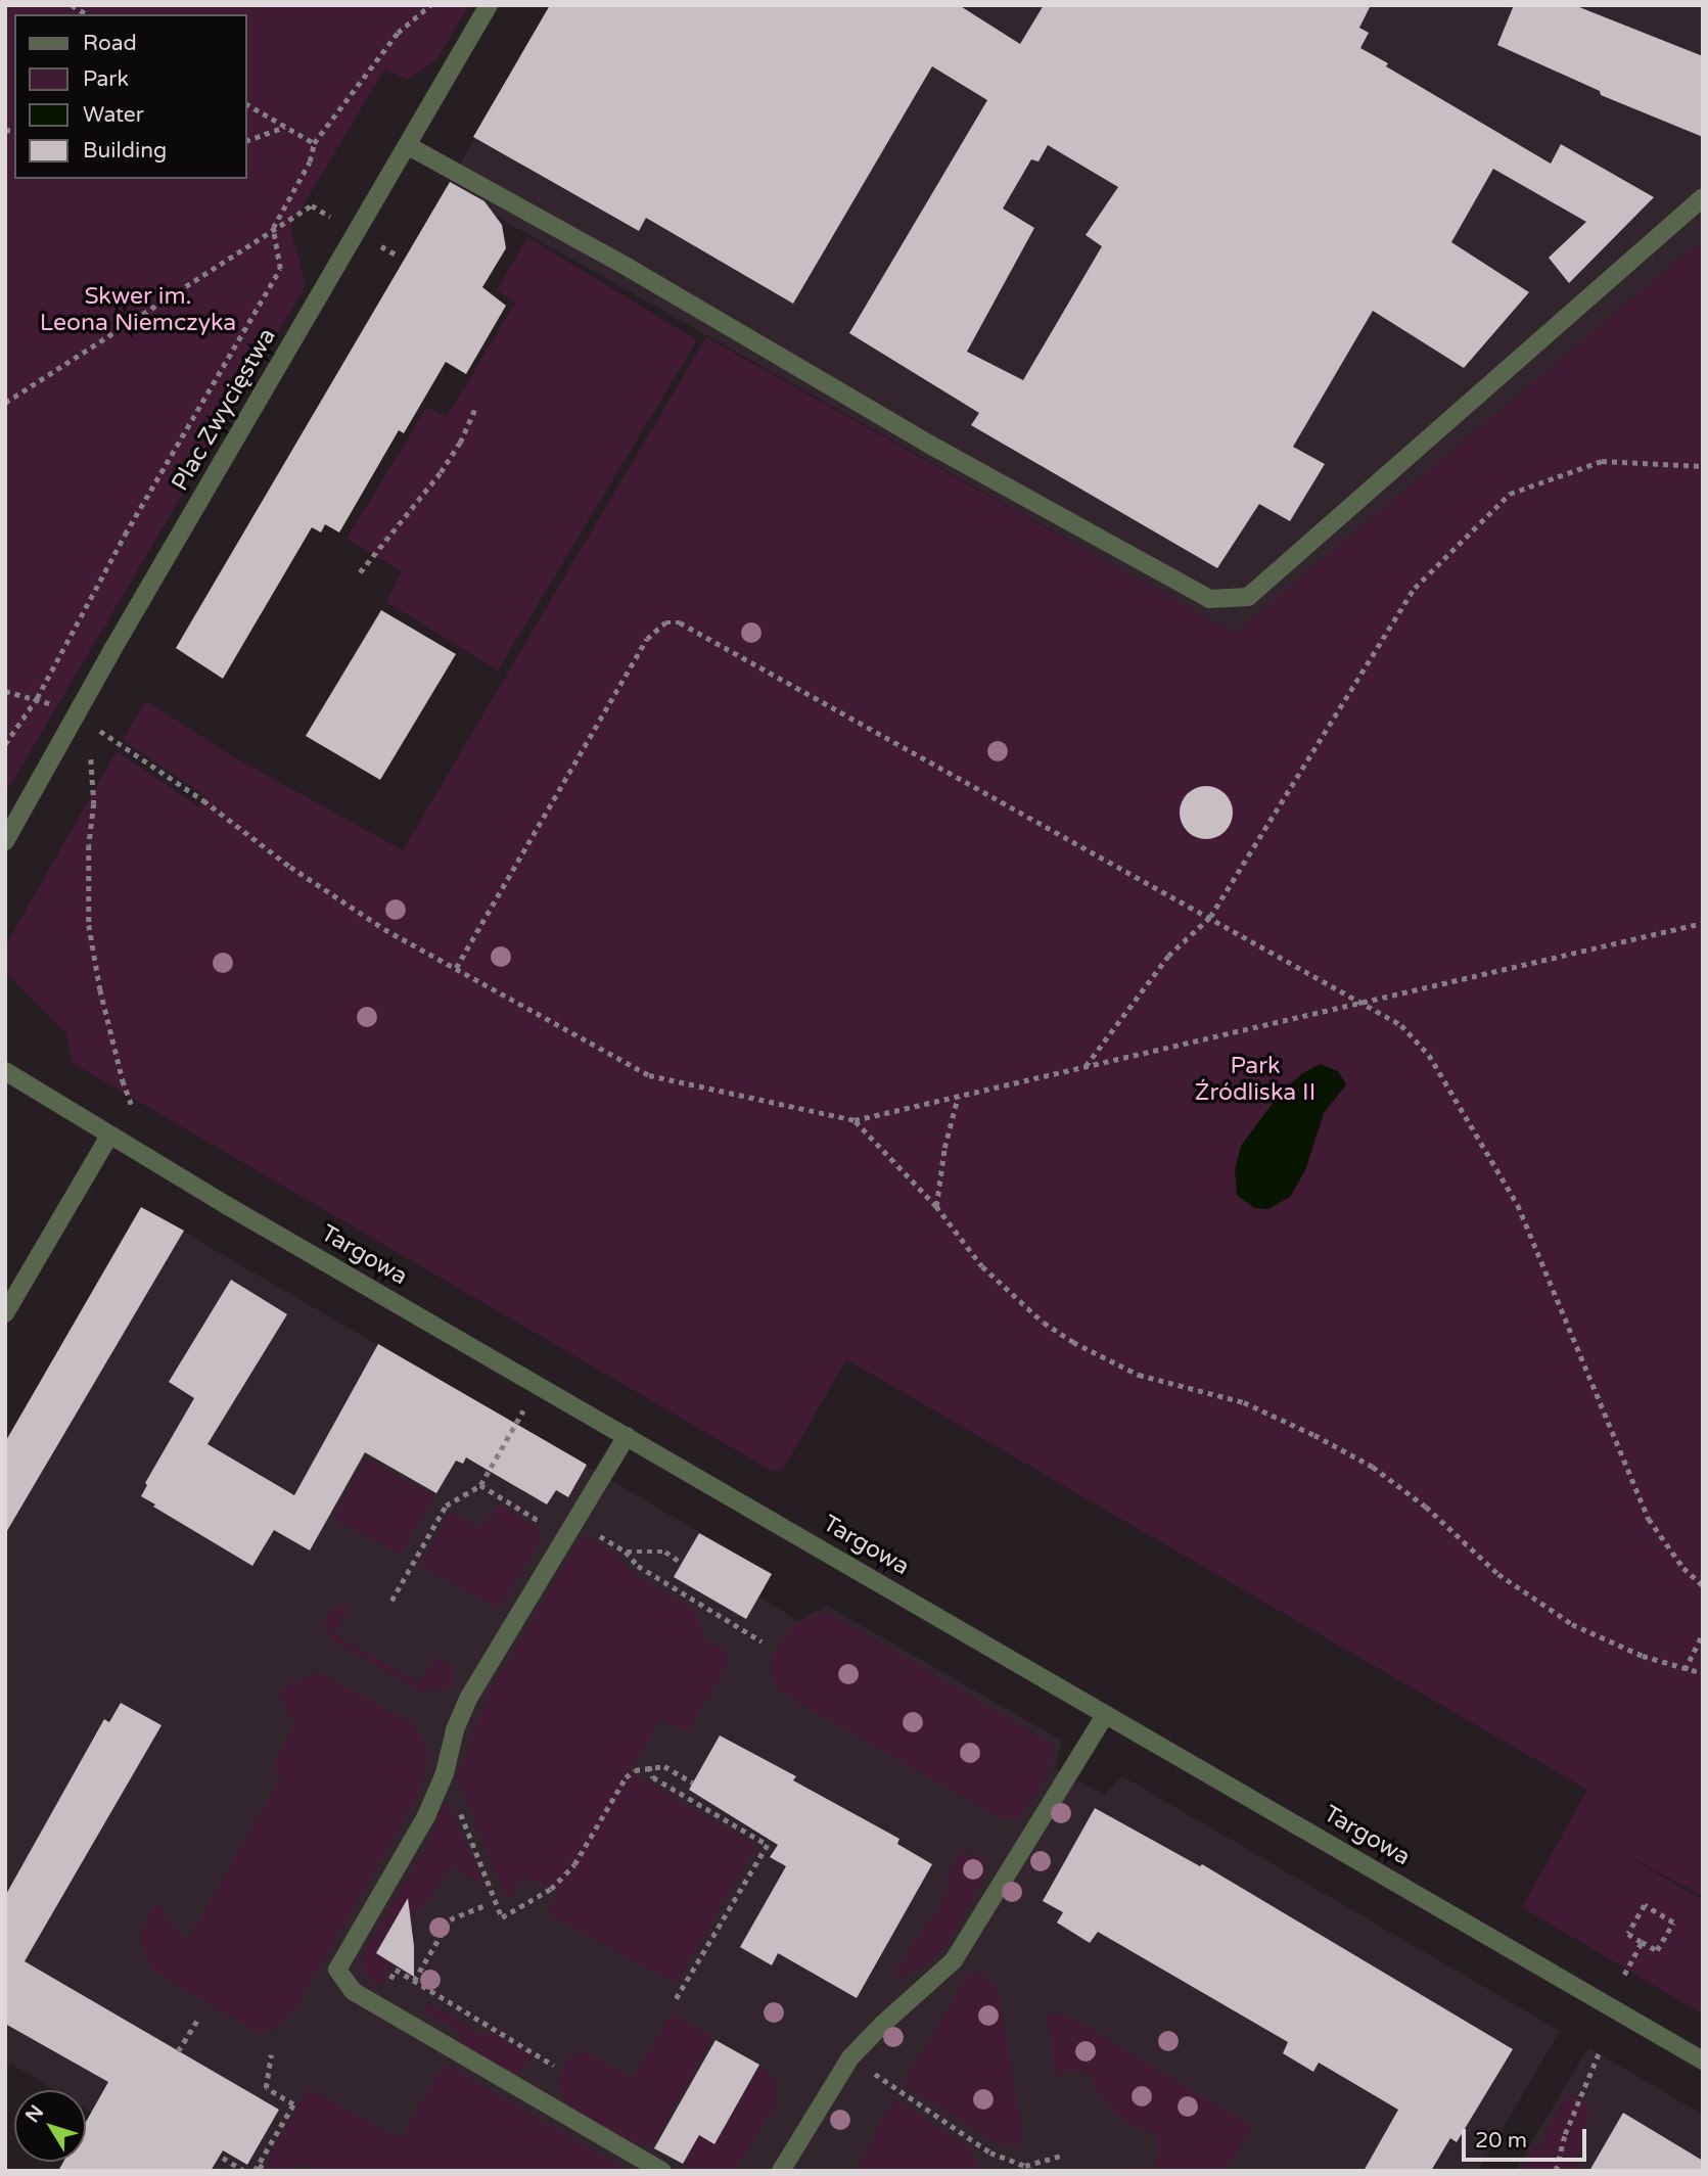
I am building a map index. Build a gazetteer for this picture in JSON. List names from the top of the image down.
{
  "streets": {
    "street": ["Plac Zwycięstwa", "Targowa"]
  },
  "parks": ["Skwer im. Leona Niemczyka", "Park Źródliska II"],
  "legend": [
    "Road",
    "Park",
    "Water",
    "Building"
  ],
  "scale_bar": "20 m",
  "north": "top left"
}
